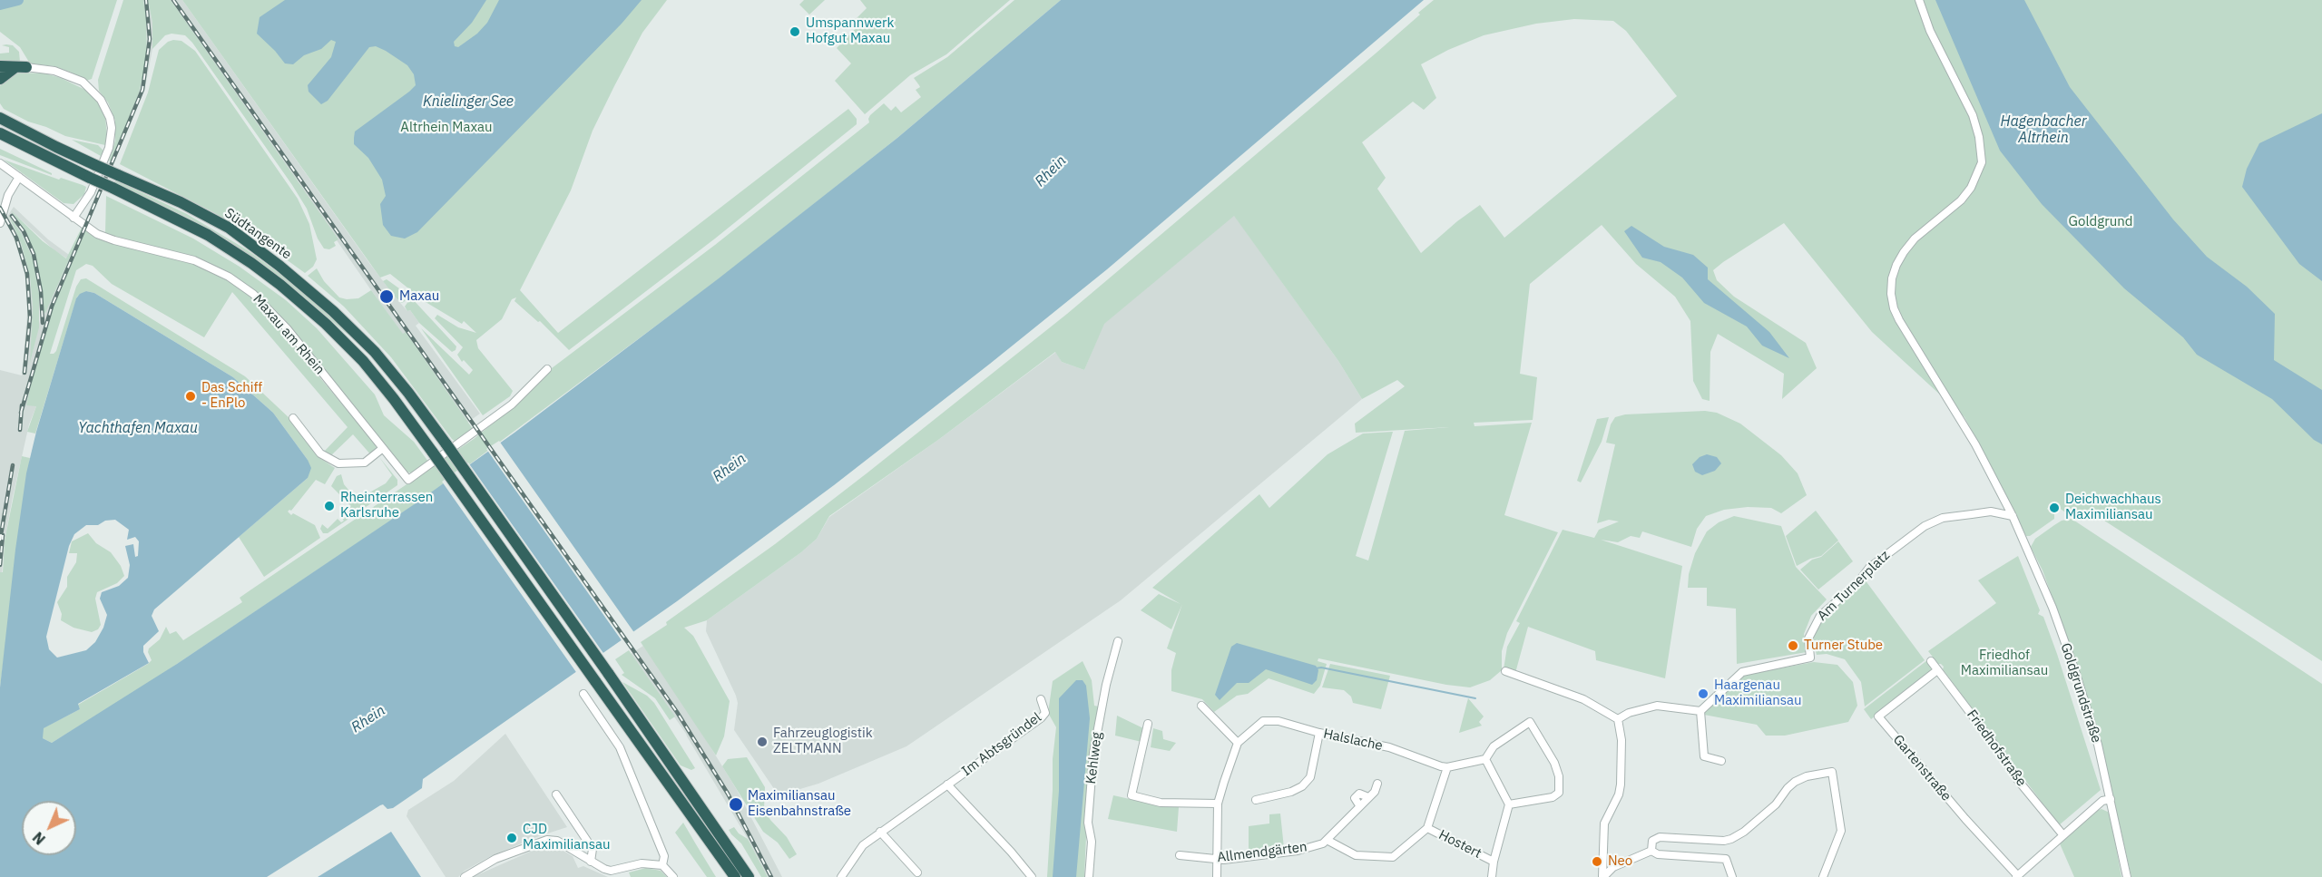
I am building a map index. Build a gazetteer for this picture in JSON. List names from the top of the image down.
{
  "streets": {
    "highway": ["Südtangente"],
    "street": [
      "Maxau am Rhein",
      "Am Turnerplatz",
      "Goldgrundstraße",
      "Halslache",
      "Im Abtsgründel",
      "Friedhofstraße",
      "Kehlweg",
      "Gartenstraße",
      "Hostert",
      "Allmendgärten"
    ]
  },
  "crossings": [
    ["Am Turnerplatz", "Goldgrundstraße"],
    ["Friedhofstraße", "Gartenstraße"]
  ],
  "water": [
    "Knielinger See",
    "Hagenbacher Altrhein",
    "Rhein",
    "Yachthafen Maxau"
  ],
  "parks": ["Altrhein Maxau", "Goldgrund", "Friedhof Maximiliansau"],
  "places": [
    "Umspannwerk Hofgut Maxau",
    "Maxau",
    "Das Schiff - EnPlo",
    "Rheinterrassen Karlsruhe",
    "Deichwachhaus Maximiliansau",
    "Turner Stube",
    "Haargenau Maximiliansau",
    "Fahrzeuglogistik ZELTMANN",
    "Maximiliansau Eisenbahnstraße",
    "CJD Maximiliansau",
    "Neo"
  ],
  "north": "bottom left"
}
